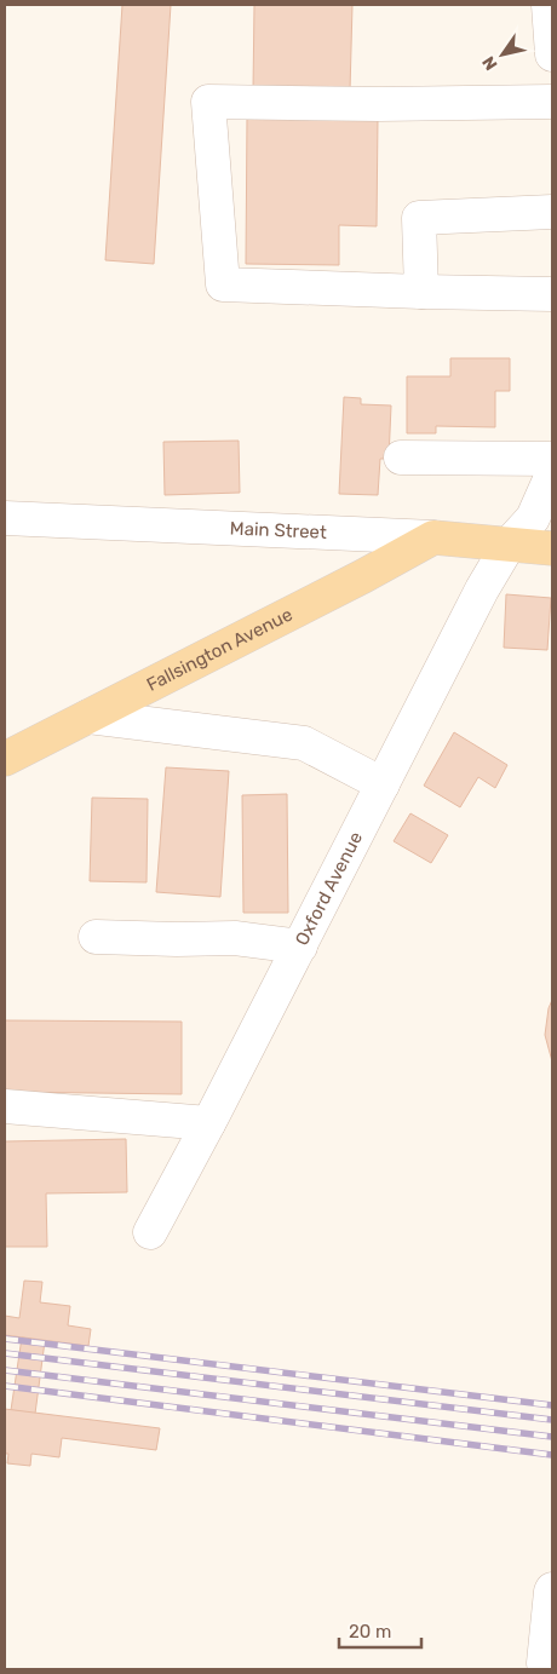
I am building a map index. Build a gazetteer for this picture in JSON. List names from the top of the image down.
{
  "streets": {
    "main road": ["Main Street", "Fallsington Avenue"],
    "street": ["Oxford Avenue"]
  },
  "crossings": [
    ["Main Street", "Fallsington Avenue"],
    ["Main Street", "Oxford Avenue"]
  ],
  "scale_bar": "20 m",
  "north": "bottom left"
}
